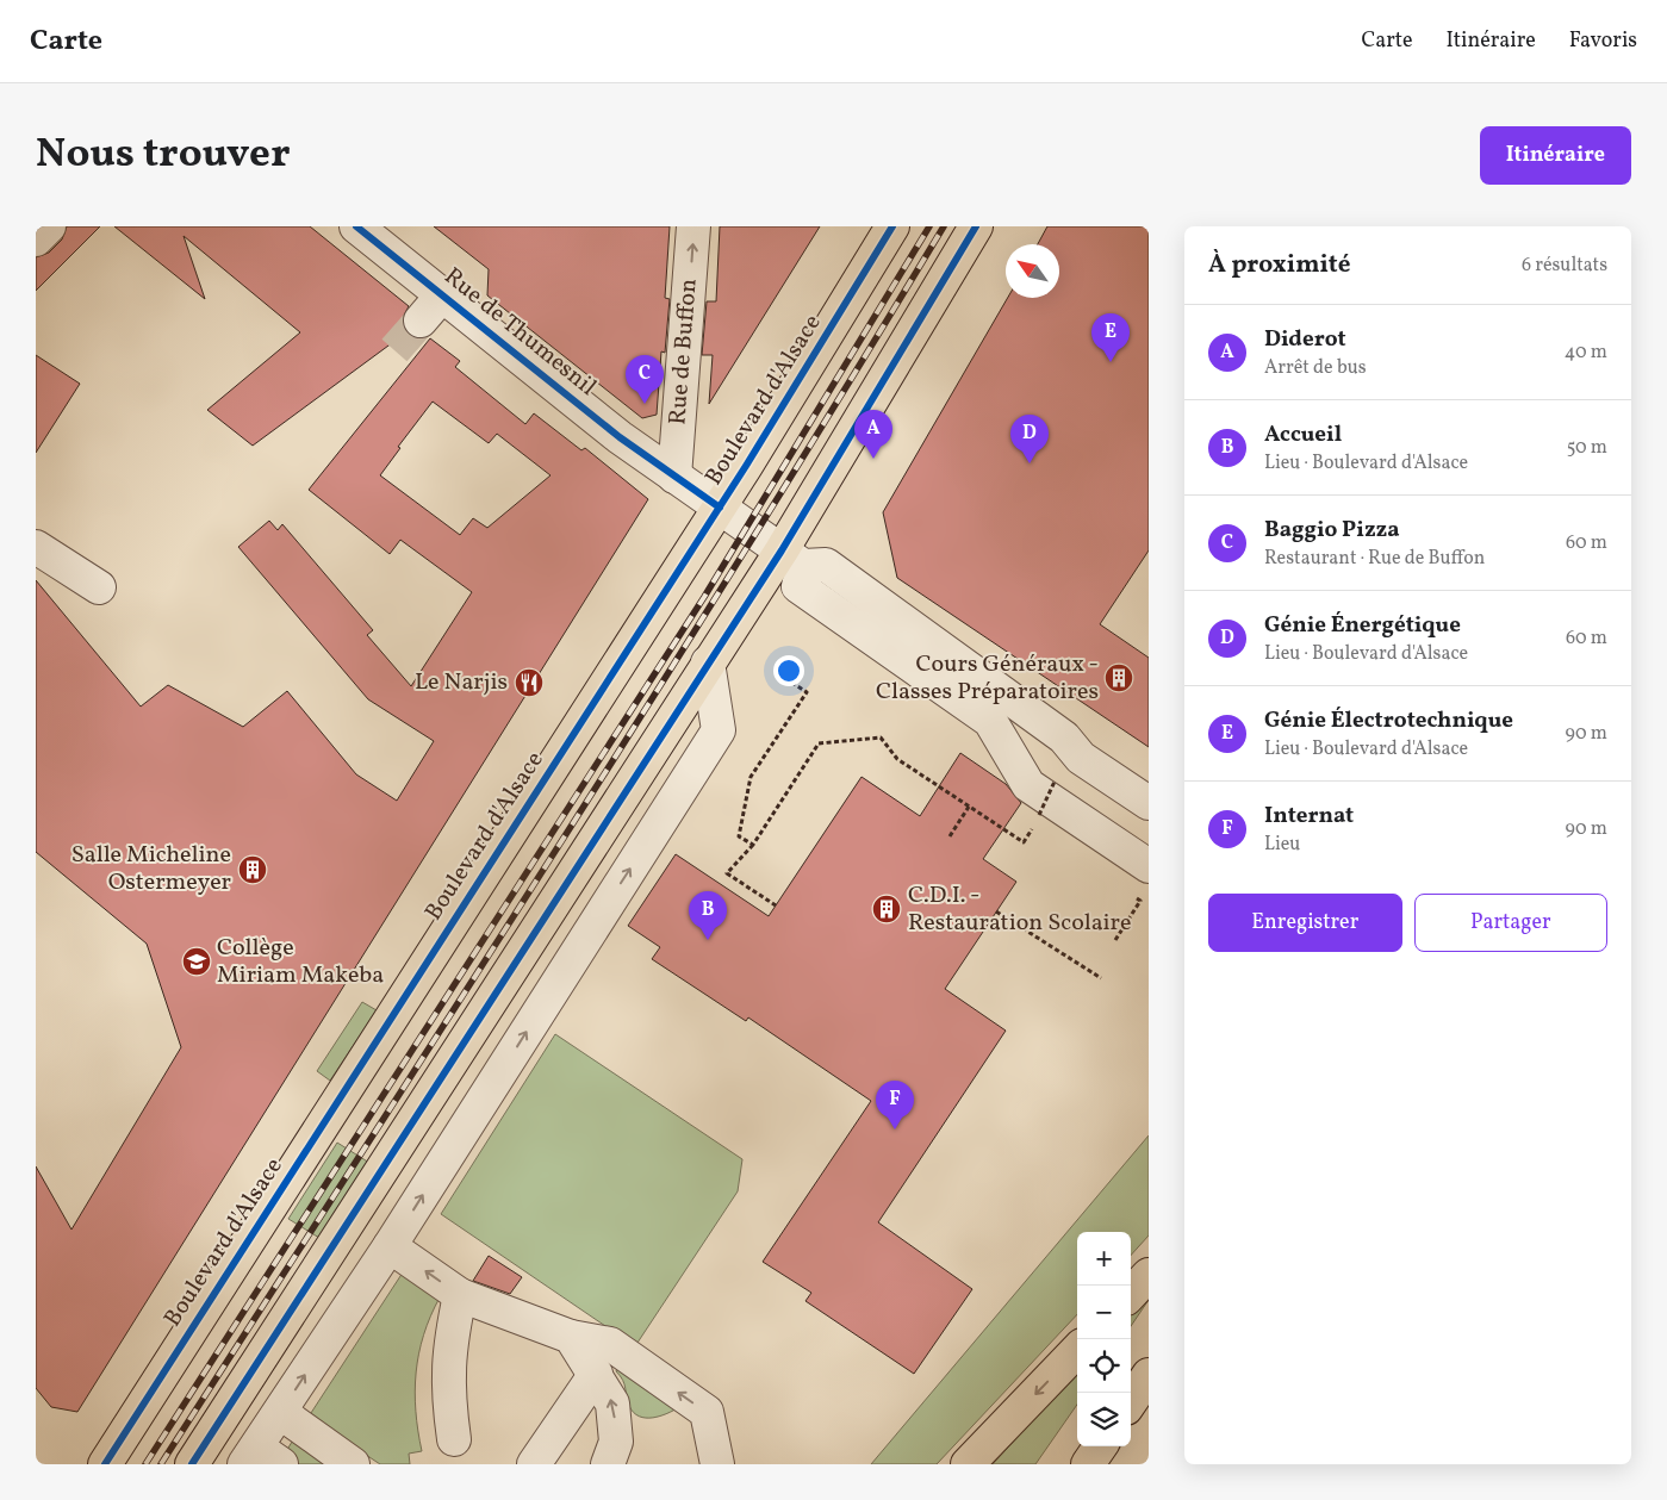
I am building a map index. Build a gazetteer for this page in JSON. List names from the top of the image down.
{
  "streets": {
    "main road": ["Boulevard d'Alsace"],
    "street": ["Rue de Thumesnil", "Rue de Buffon"]
  },
  "crossings": [
    ["Rue de Thumesnil", "Rue de Buffon"],
    ["Rue de Thumesnil", "Boulevard d'Alsace"]
  ],
  "one_way": ["Rue de Buffon"],
  "places": {
    "building": ["Cours Généraux - Classes Préparatoires", "Salle Micheline Ostermeyer", "C.D.I. - Restauration Scolaire"],
    "restaurant": ["Le Narjis"],
    "school or university": ["Collège Miriam Makeba"]
  },
  "north": "top left",
  "page": {
    "header": "Carte",
    "nav": ["Carte", "Itinéraire", "Favoris"],
    "title": "Nous trouver",
    "buttons": [
      "Itinéraire",
      ["Enregistrer", "Partager"]
    ],
    "heading": ["À proximité", "6 résultats"],
    "list": [
      {
        "mark": "A",
        "name": "Diderot",
        "note": "Arrêt de bus",
        "value": "40 m"
      },
      {
        "mark": "B",
        "name": "Accueil",
        "note": "Lieu · Boulevard d'Alsace",
        "value": "50 m"
      },
      {
        "mark": "C",
        "name": "Baggio Pizza",
        "note": "Restaurant · Rue de Buffon",
        "value": "60 m"
      },
      {
        "mark": "D",
        "name": "Génie Énergétique",
        "note": "Lieu · Boulevard d'Alsace",
        "value": "60 m"
      },
      {
        "mark": "E",
        "name": "Génie Électrotechnique",
        "note": "Lieu · Boulevard d'Alsace",
        "value": "90 m"
      },
      {
        "mark": "F",
        "name": "Internat",
        "note": "Lieu",
        "value": "90 m"
      }
    ],
    "pins": [
      "E",
      "C",
      "A",
      "D",
      "B",
      "F"
    ],
    "map_buttons": ["+", "−"]
  }
}
